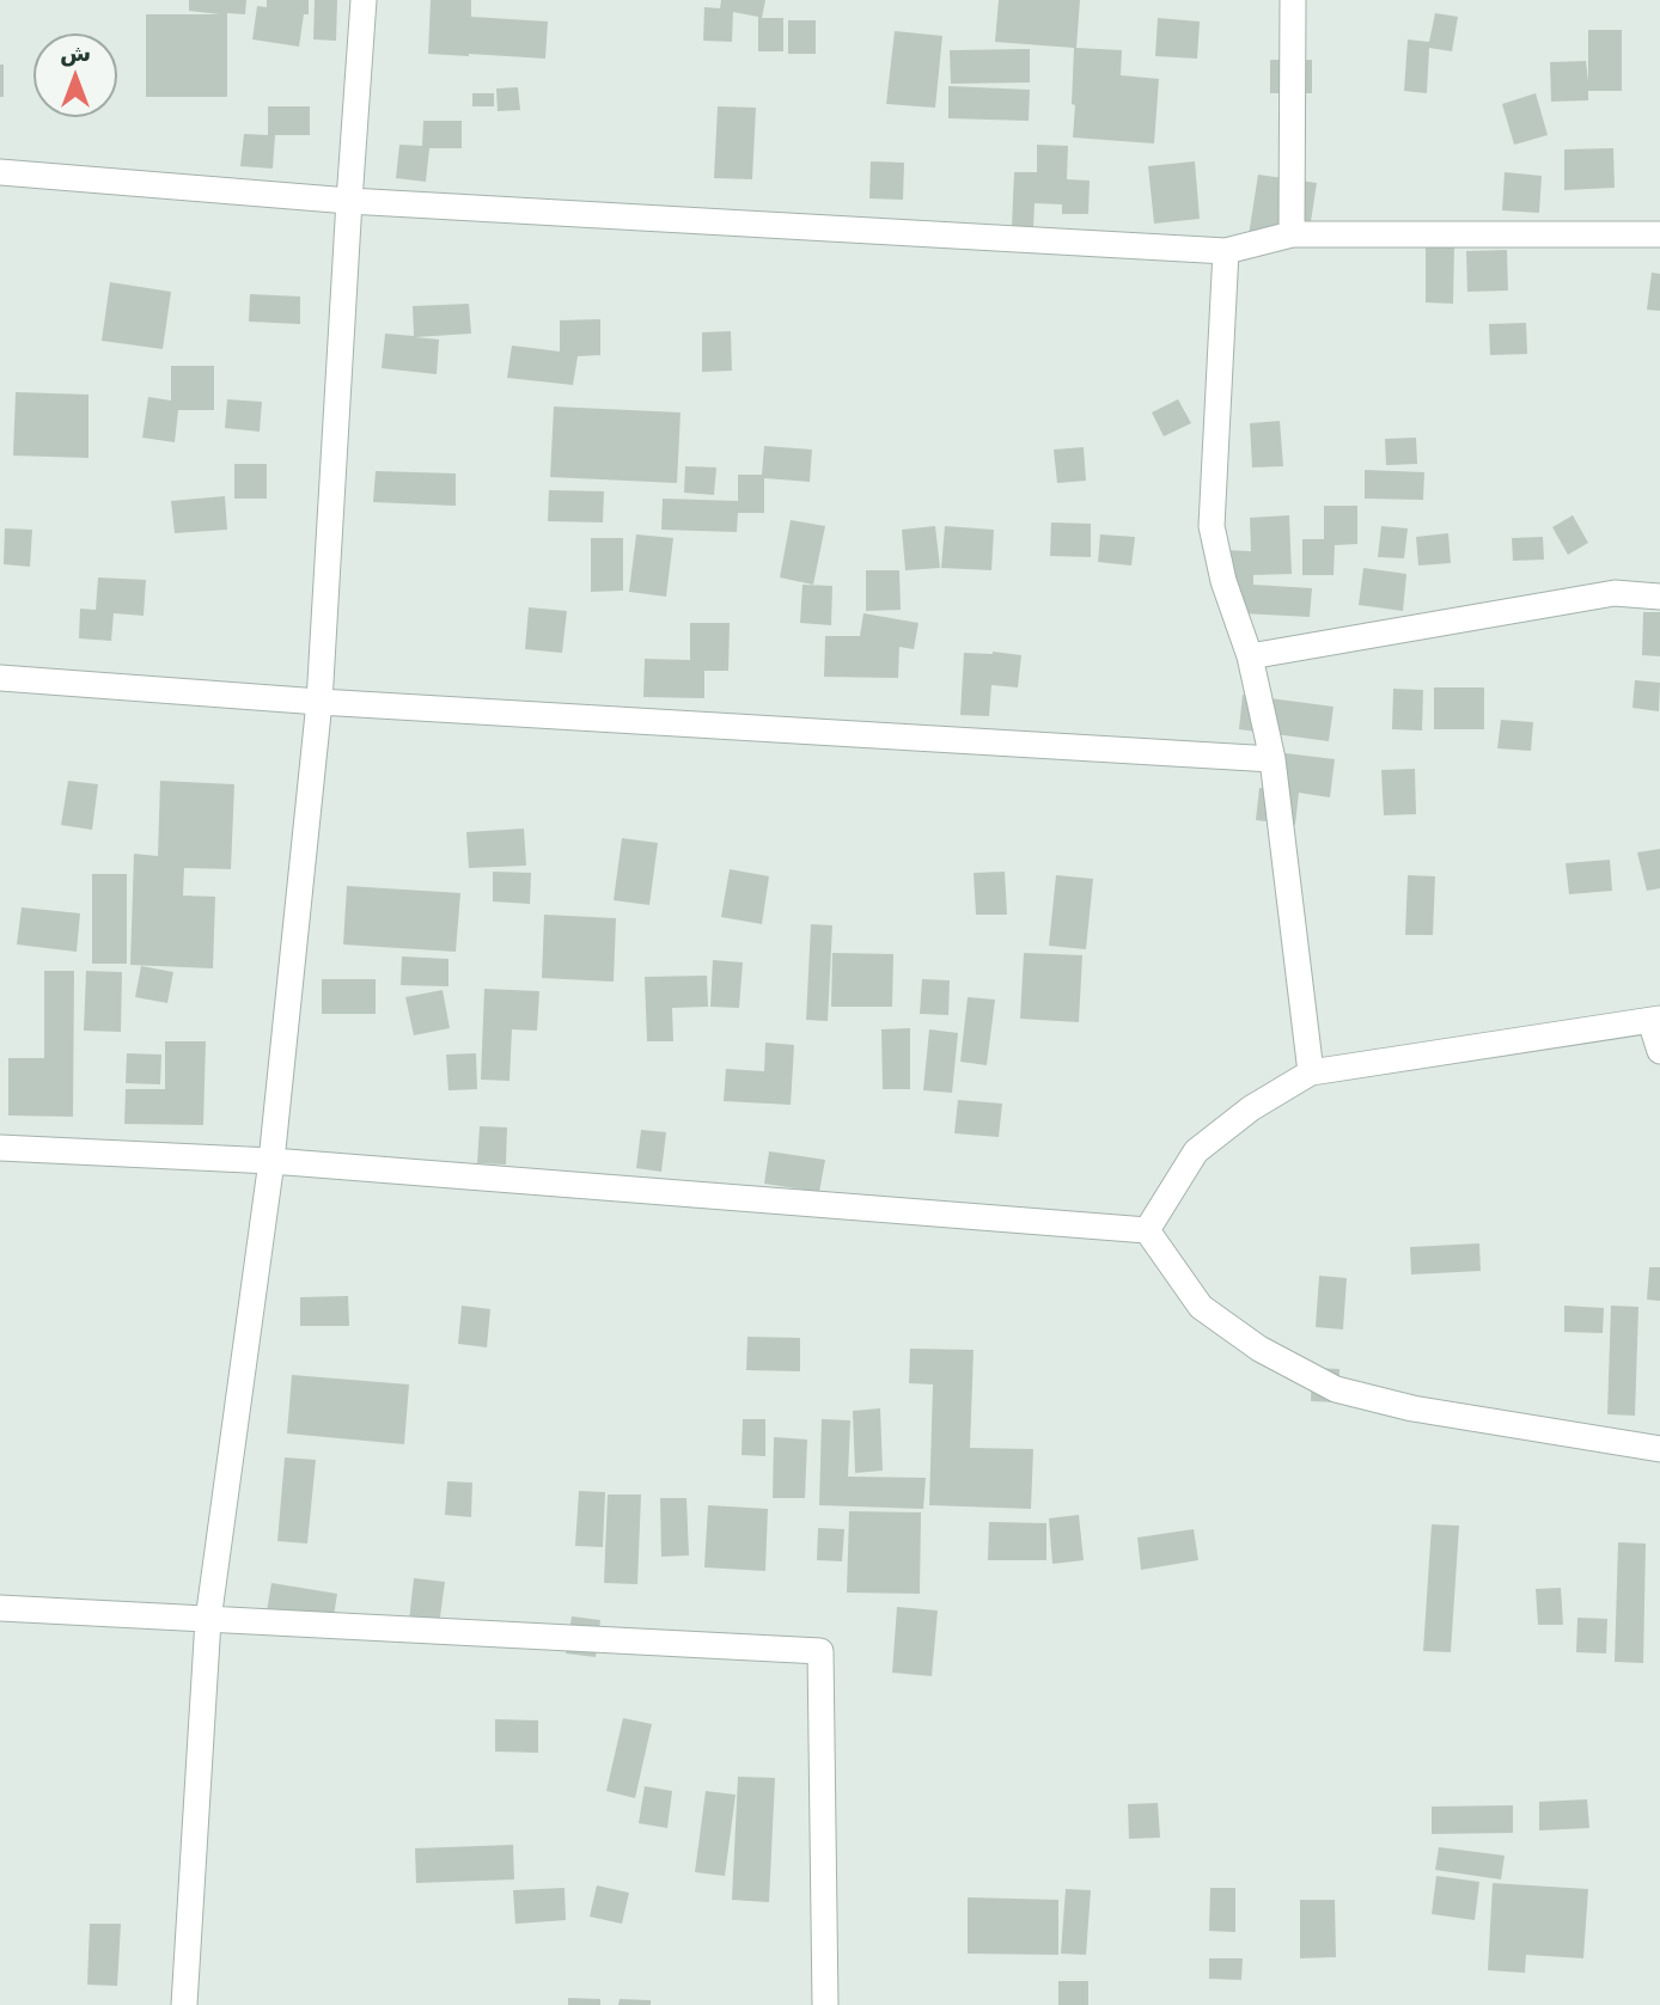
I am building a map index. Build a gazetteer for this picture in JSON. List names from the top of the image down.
{
  "north": "top"
}
